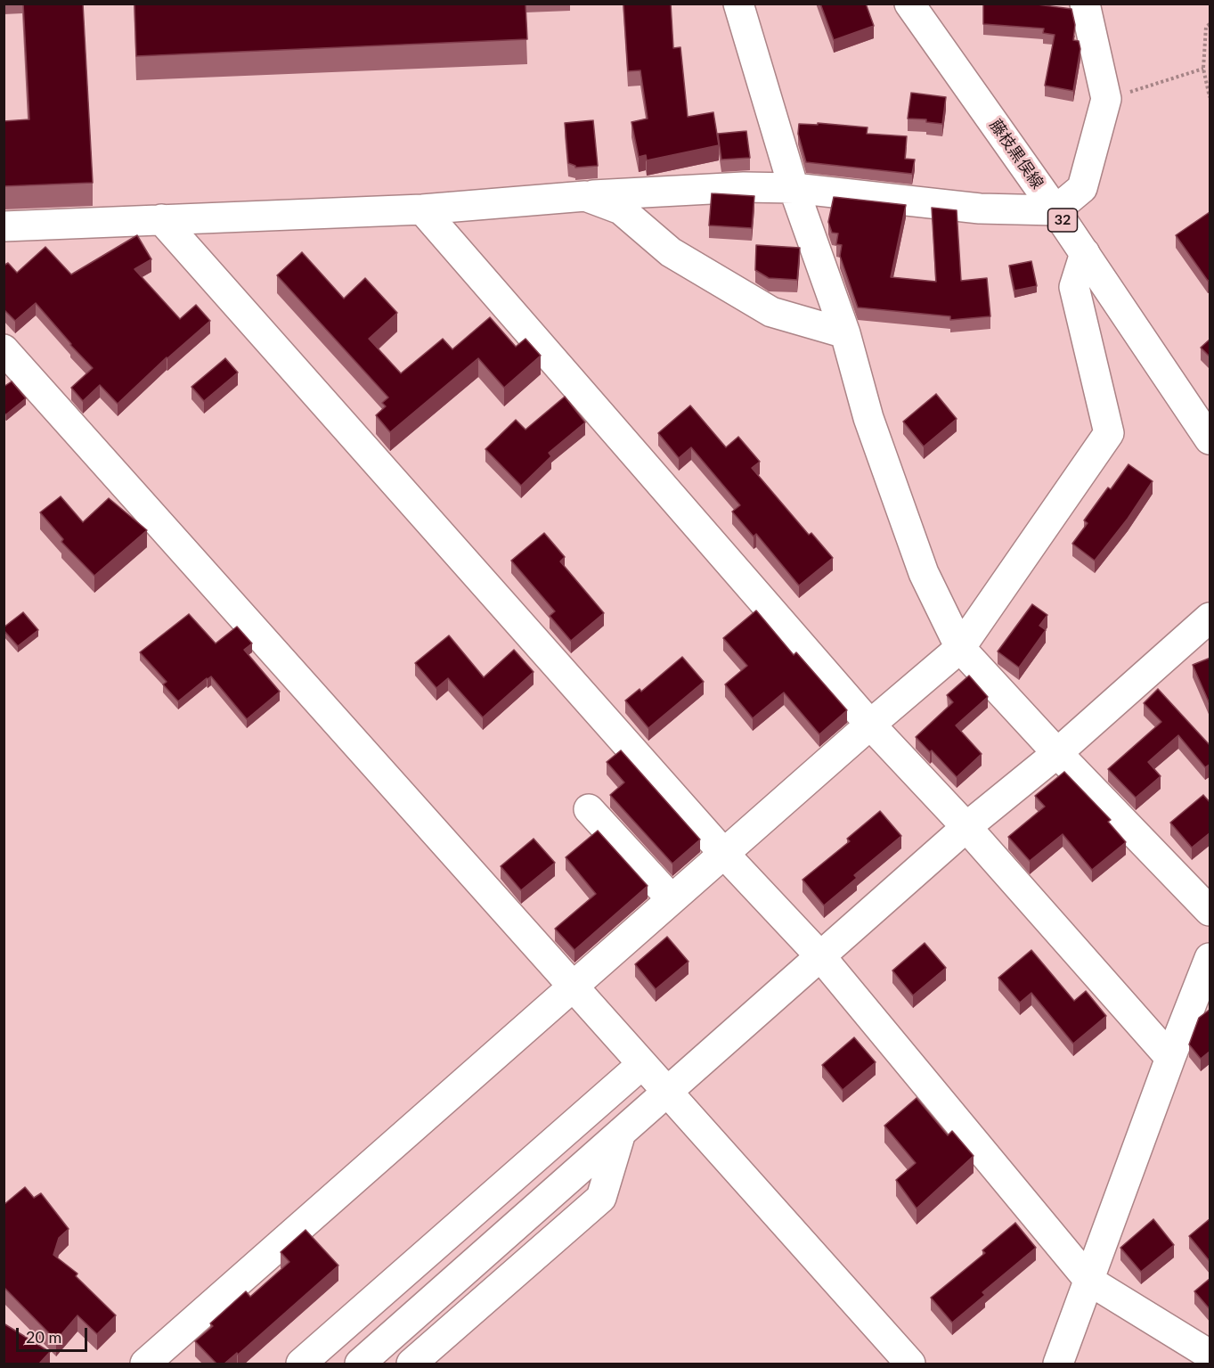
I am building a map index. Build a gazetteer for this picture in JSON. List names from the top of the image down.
{
  "streets": {
    "street": ["藤枝黒俣線", "32"]
  },
  "scale_bar": "20 m"
}
